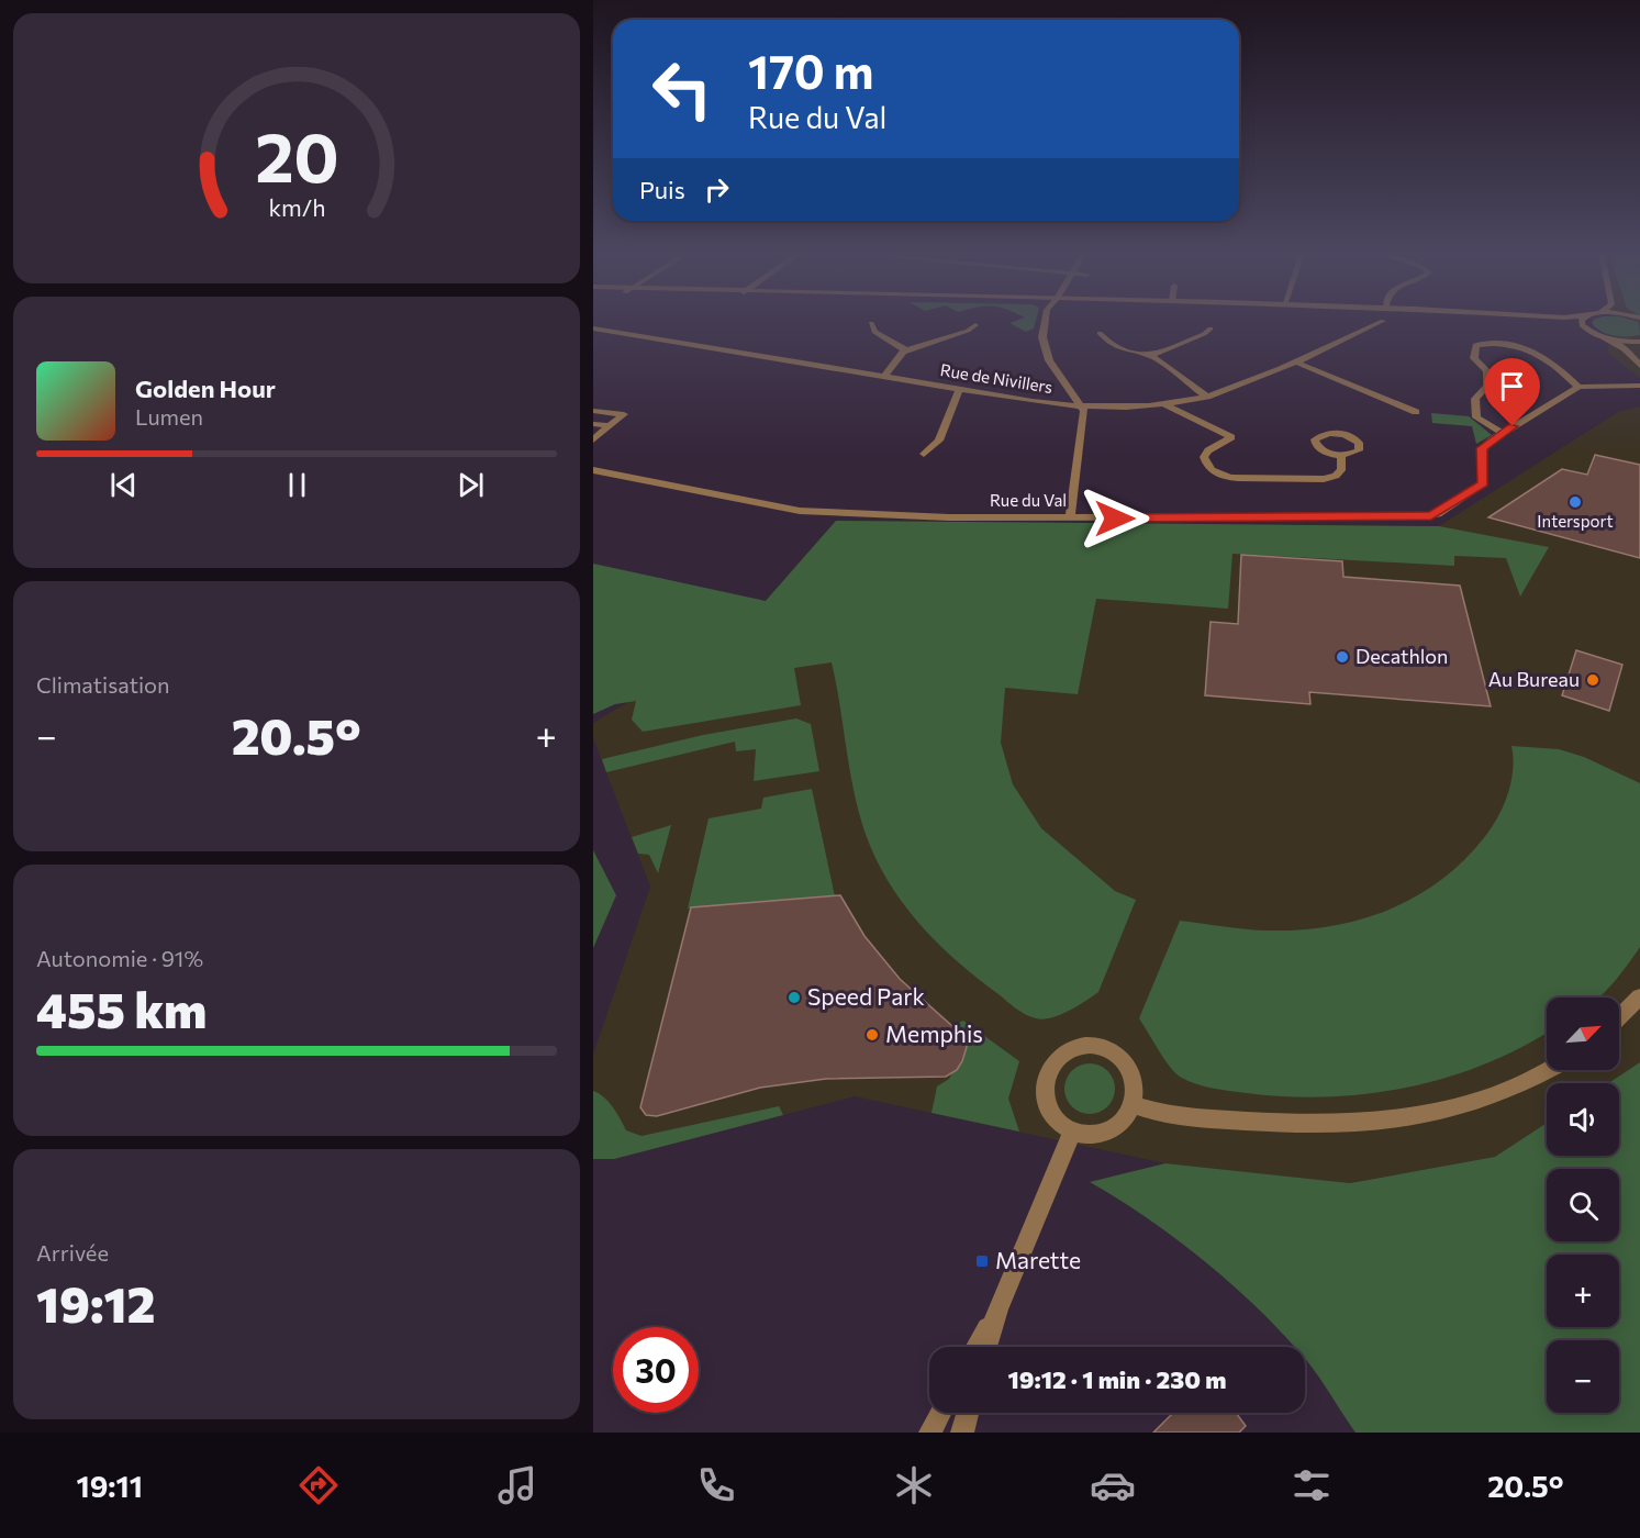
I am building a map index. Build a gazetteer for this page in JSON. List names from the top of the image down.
{
  "streets": {
    "street": ["Rue de Nivillers", "Rue du Val"]
  },
  "places": {
    "other": [
      "Intersport",
      "Decathlon",
      "Au Bureau",
      "Speed Park",
      "Memphis"
    ],
    "transit": ["Marette"]
  },
  "north": "top right",
  "page": {
    "turn": ["170 m", "Rue du Val"],
    "then": "Puis",
    "song": ["Golden Hour", "Lumen"],
    "tile": [
      "Climatisation",
      ["Autonomie · 91%", "455 km"],
      ["Arrivée", "19:12"]
    ],
    "heat": ["−", "20.5°", "+"],
    "map_buttons": ["+", "−"],
    "limit": "30",
    "trip": "19:12 · 1 min · 230 m",
    "tabs": ["19:11", "20.5°"],
    "gauge": ["20", "km/h"]
  }
}
